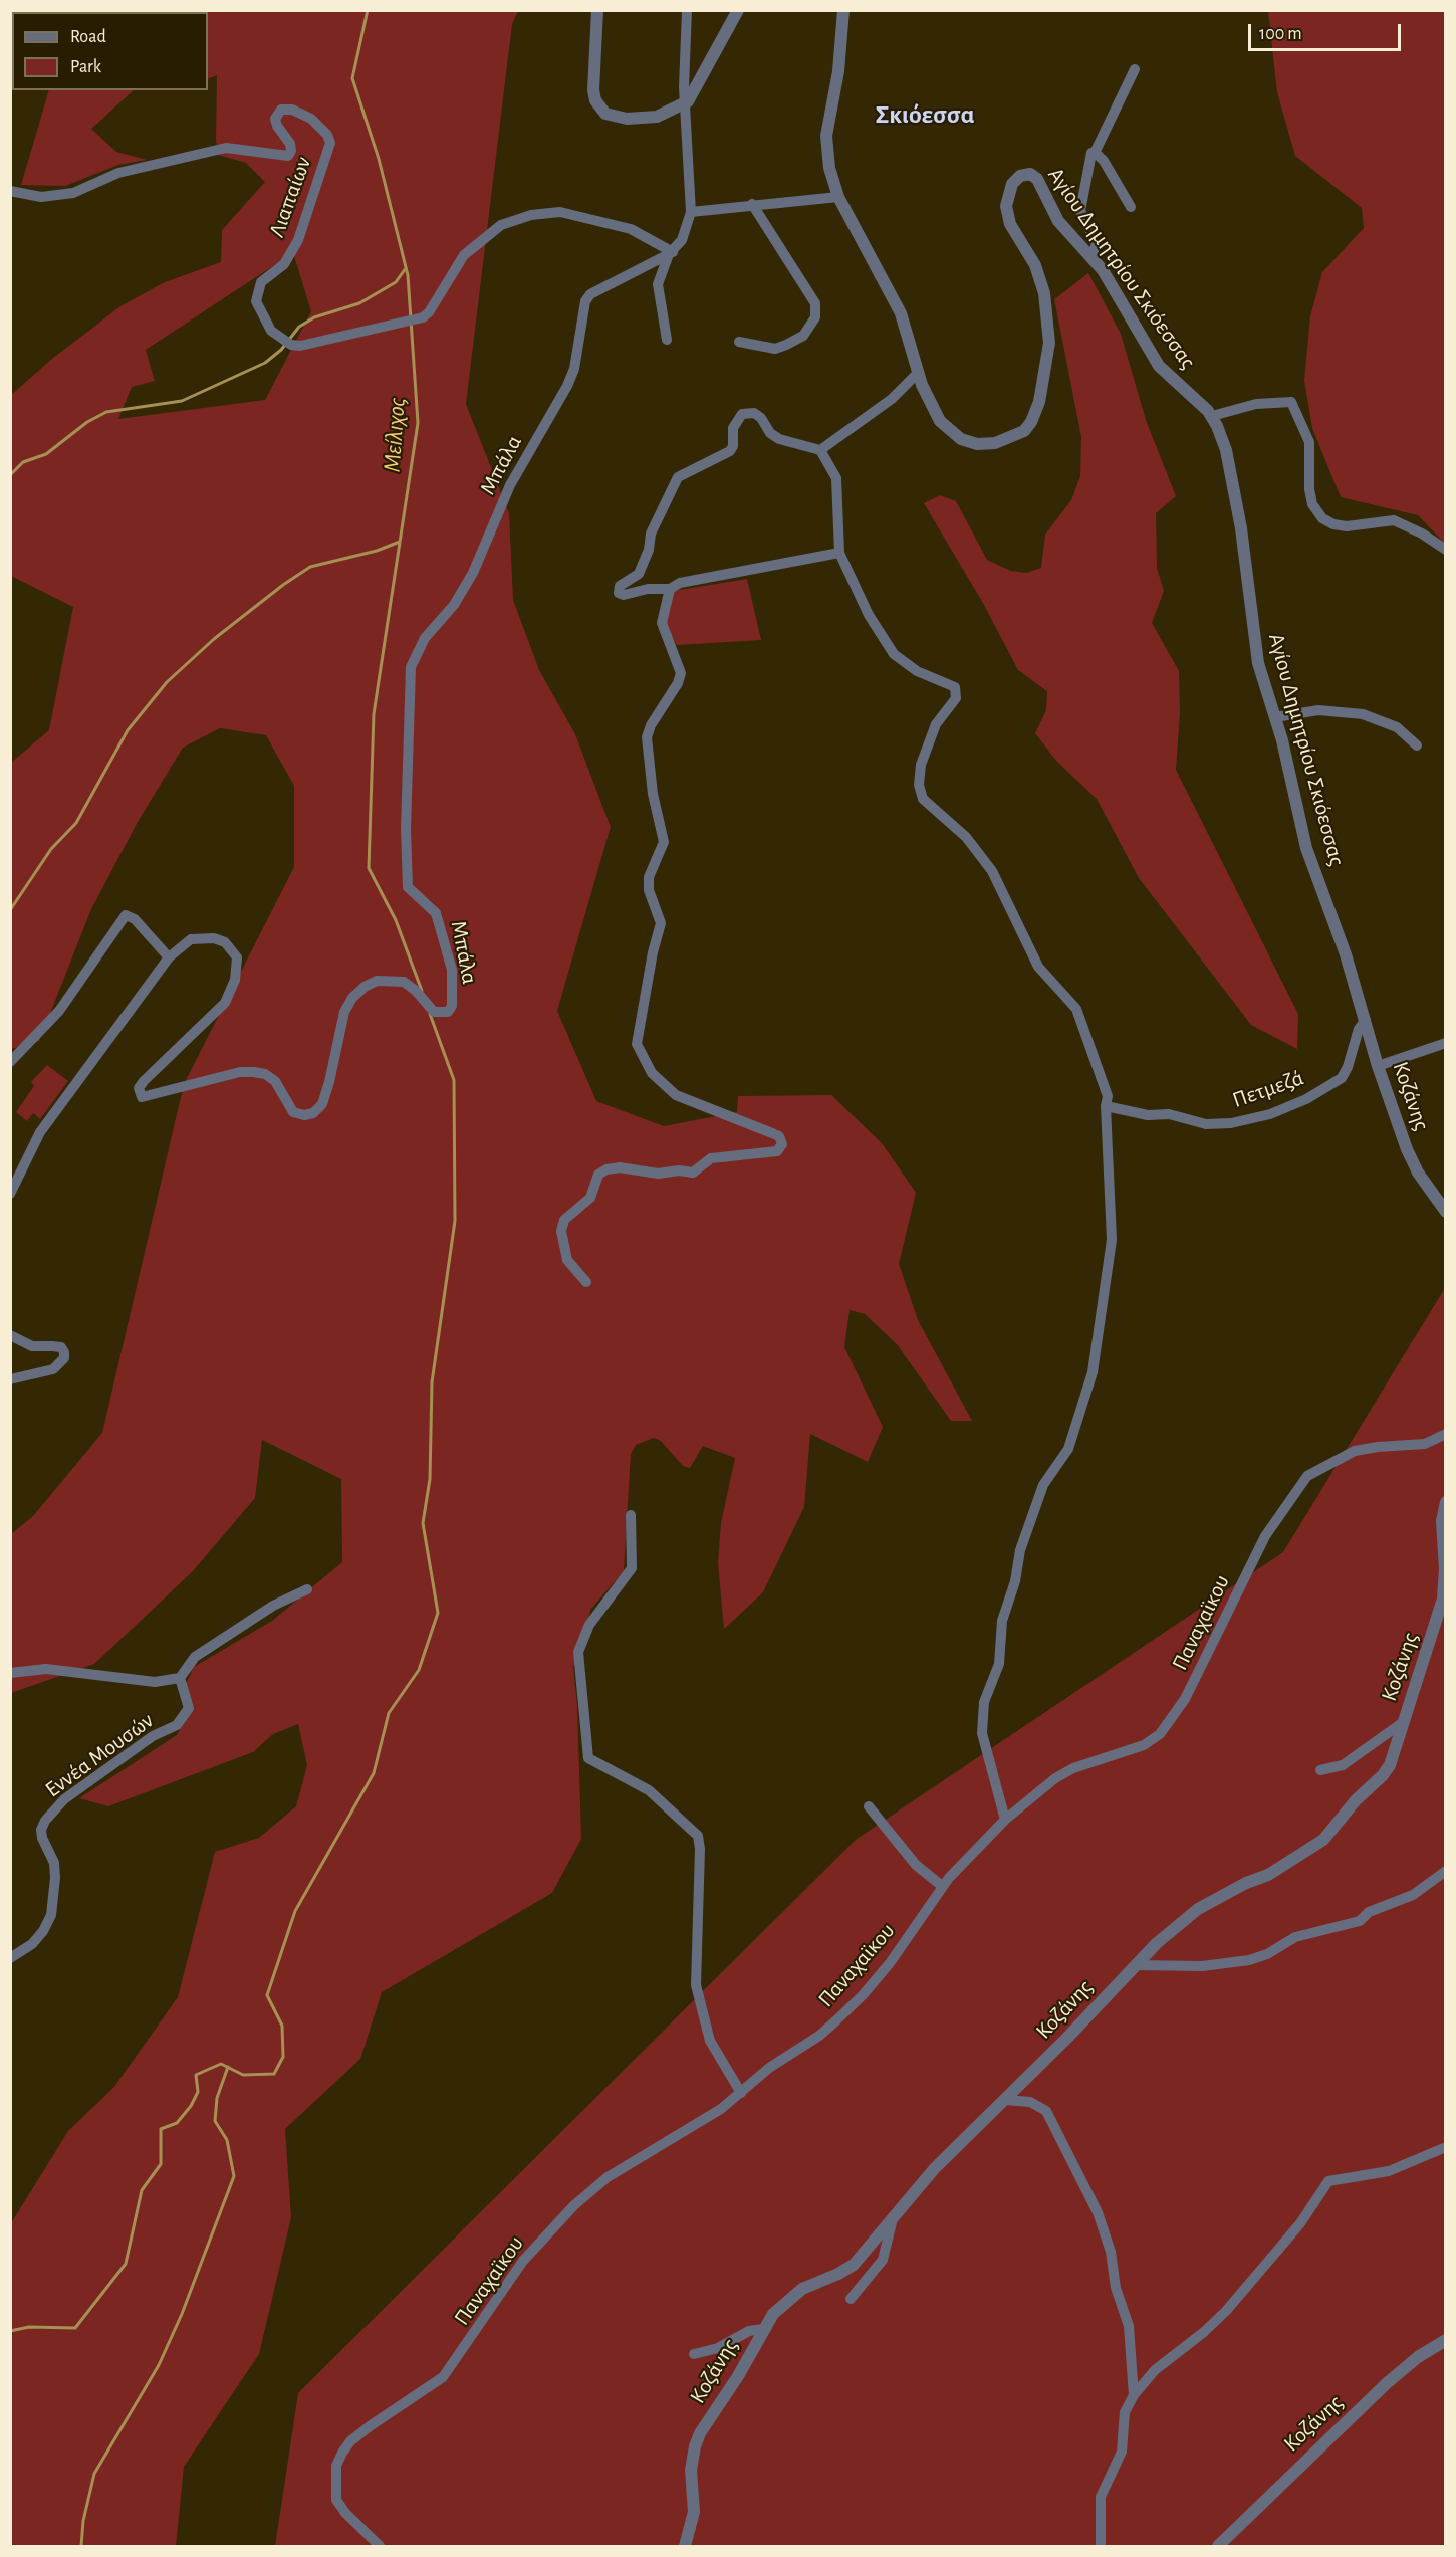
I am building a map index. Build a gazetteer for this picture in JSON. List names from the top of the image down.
{
  "streets": {
    "street": [
      "Λιαπαίων",
      "Αγίου Δημητρίου Σκιόεσσας",
      "Μπάλα",
      "Πετμεζά",
      "Κοζάνης",
      "Παναχαϊκου",
      "Εννέα Μουσών"
    ]
  },
  "crossings": [
    ["Λιαπαίων", "Μπάλα"],
    ["Αγίου Δημητρίου Σκιόεσσας", "Πετμεζά"],
    ["Αγίου Δημητρίου Σκιόεσσας", "Κοζάνης"],
    ["Πετμεζά", "Κοζάνης"]
  ],
  "districts": ["Σκιόεσσα"],
  "water": ["Μείλιχος"],
  "legend": ["Road", "Park"],
  "scale_bar": "100 m"
}
